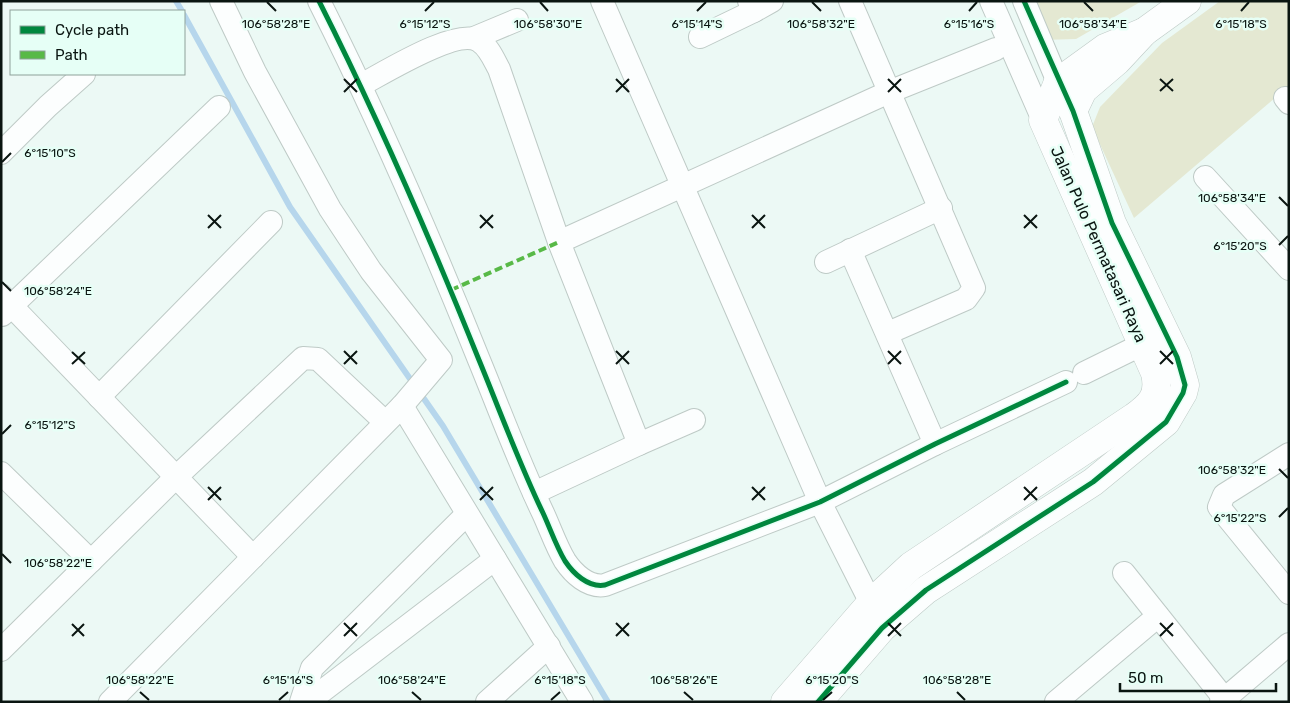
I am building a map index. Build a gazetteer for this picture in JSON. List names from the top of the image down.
{
  "streets": {
    "street": ["Jalan Pulo Permatasari Raya"]
  },
  "legend": ["Cycle path", "Path"],
  "scale_bar": "50 m",
  "coordinates": [
    "106°58'28\"E",
    "106°58'30\"E",
    "6°15'14\"S",
    "106°58'32\"E",
    "6°15'16\"S",
    "106°58'34\"E",
    "6°15'18\"S",
    "6°15'12\"S",
    "6°15'10\"S",
    "6°15'20\"S",
    "106°58'24\"E",
    "6°15'22\"S",
    "106°58'22\"E",
    "106°58'26\"E"
  ]
}
